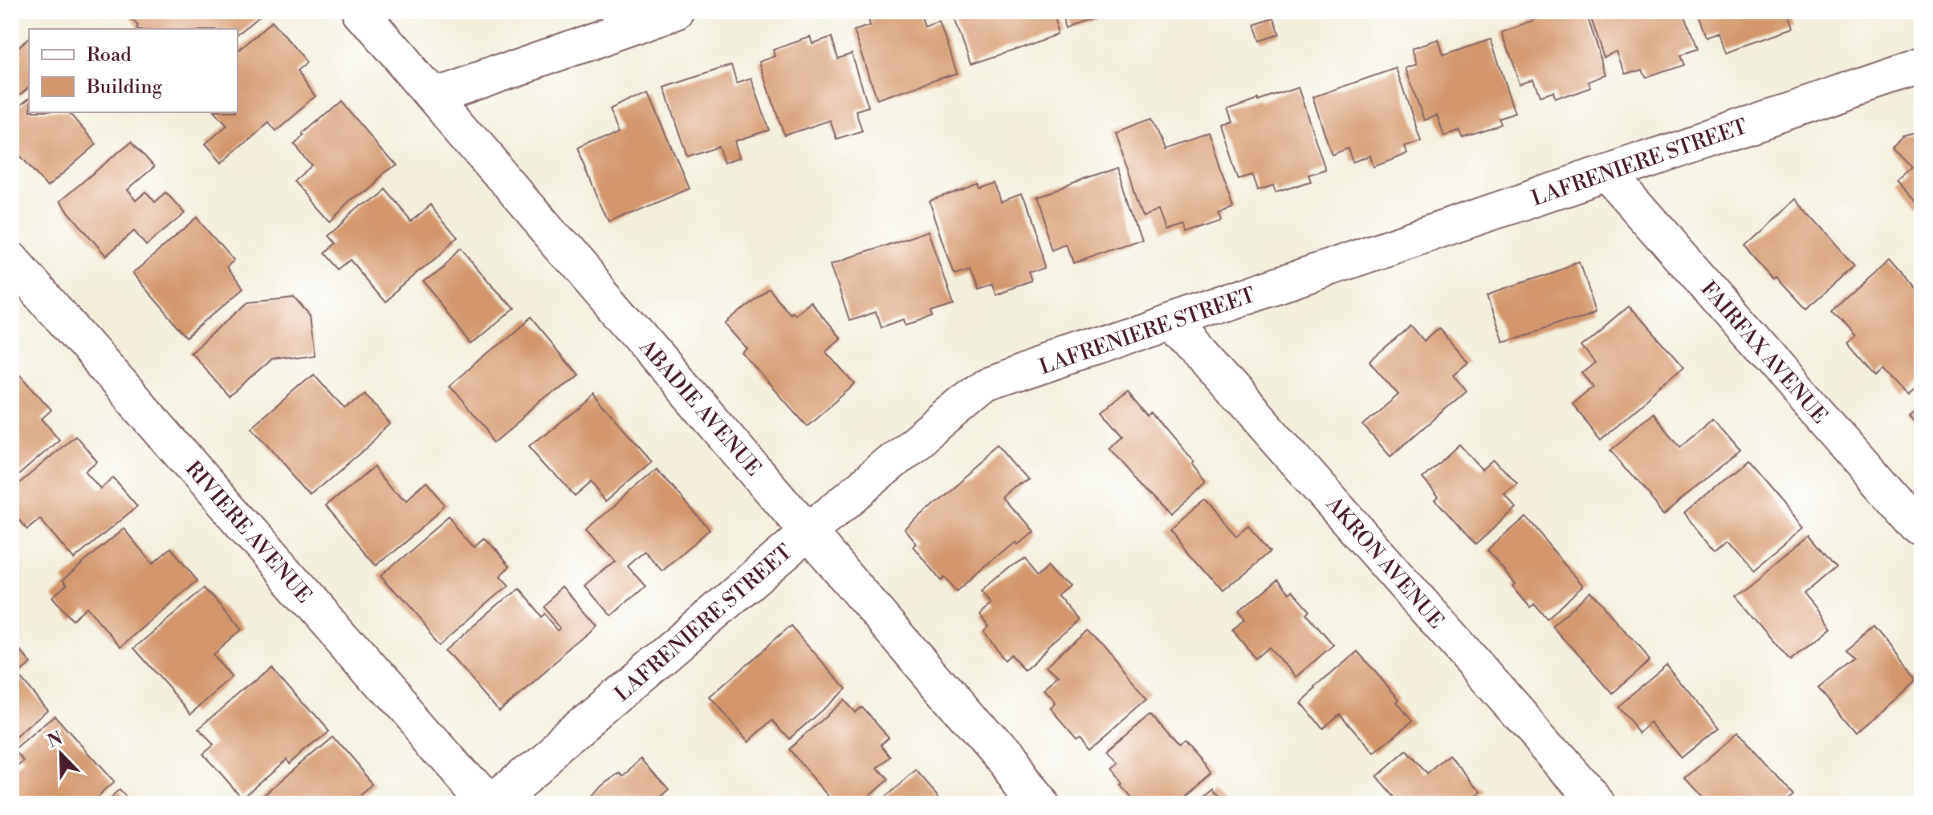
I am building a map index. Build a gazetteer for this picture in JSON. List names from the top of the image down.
{
  "streets": {
    "street": [
      "LAFRENIERE STREET",
      "FAIRFAX AVENUE",
      "ABADIE AVENUE",
      "RIVIERE AVENUE",
      "AKRON AVENUE"
    ]
  },
  "crossings": [
    ["LAFRENIERE STREET", "FAIRFAX AVENUE"],
    ["LAFRENIERE STREET", "ABADIE AVENUE"],
    ["LAFRENIERE STREET", "RIVIERE AVENUE"],
    ["LAFRENIERE STREET", "AKRON AVENUE"]
  ],
  "legend": ["Road", "Building"],
  "north": "top left"
}
